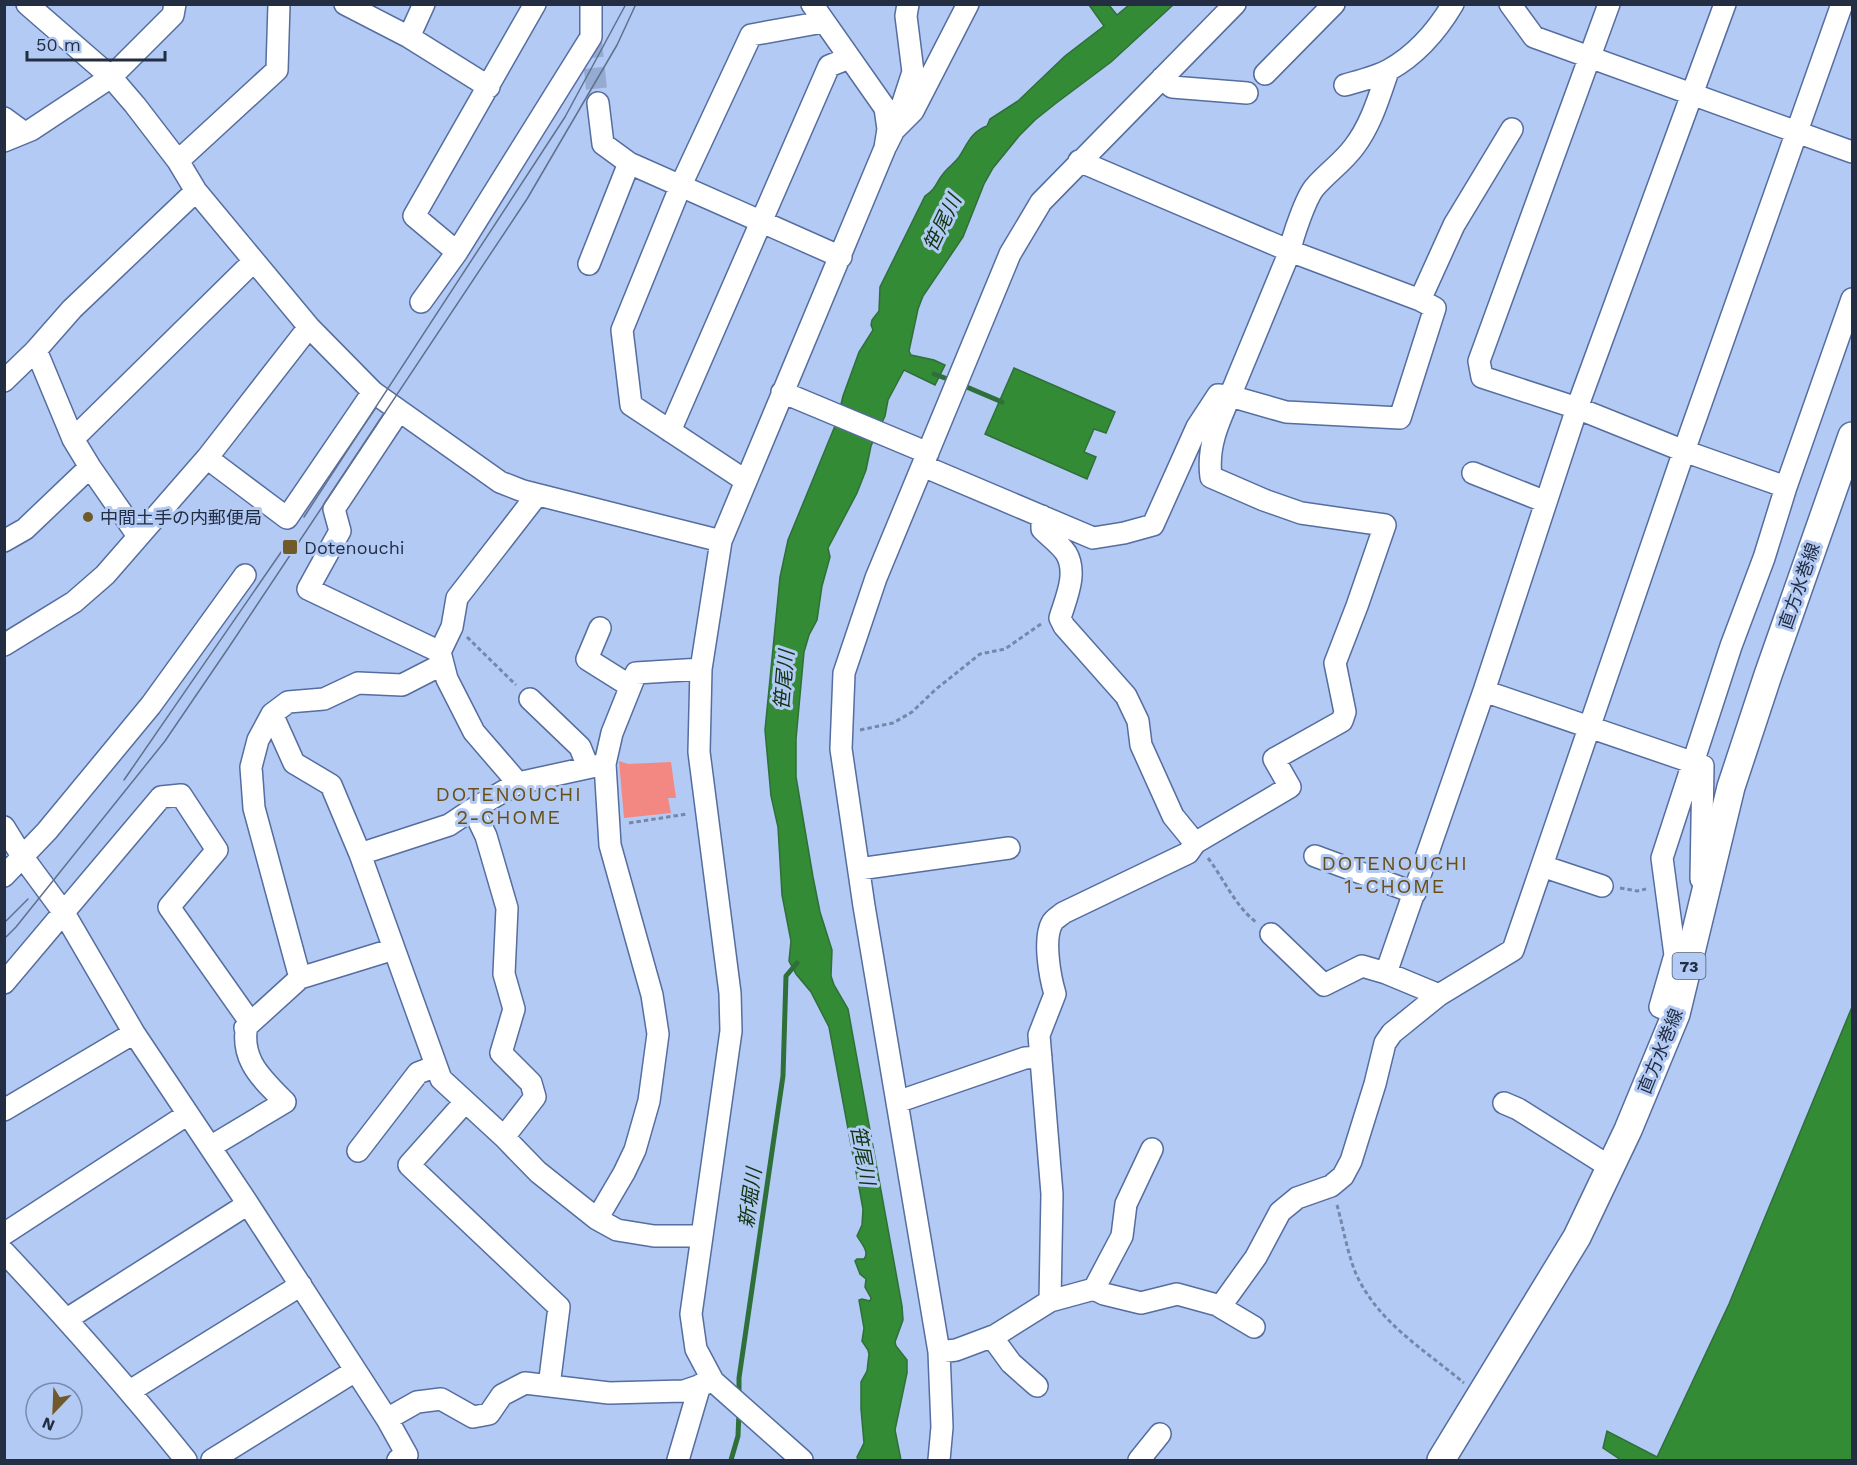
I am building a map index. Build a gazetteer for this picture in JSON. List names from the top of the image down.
{
  "streets": {
    "main road": ["直方水巻線", "73"]
  },
  "districts": ["DOTENOUCHI 2-CHOME", "DOTENOUCHI 1-CHOME"],
  "water": ["笹尾川", "新堀川"],
  "places": {
    "other": ["中間土手の内郵便局"],
    "transit": ["Dotenouchi"]
  },
  "scale_bar": "50 m",
  "north": "bottom left"
}
